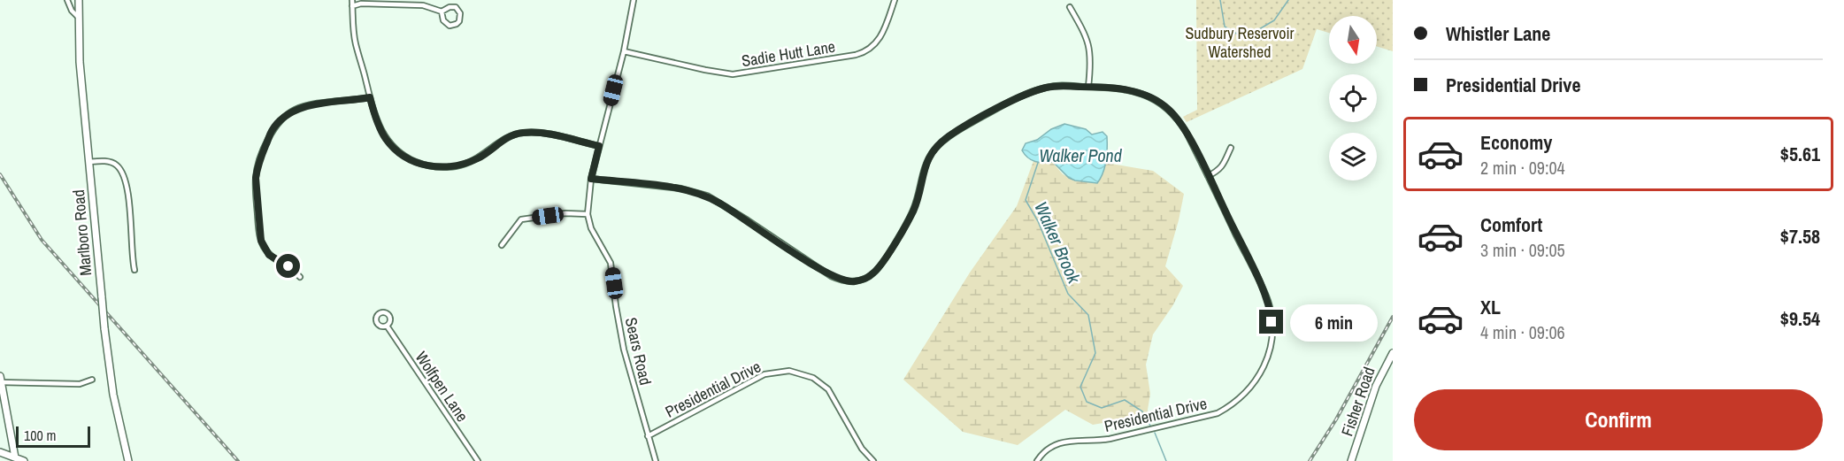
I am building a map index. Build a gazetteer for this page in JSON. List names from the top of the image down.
{
  "streets": {
    "main road": ["Marlboro Road", "Fisher Road"],
    "street": [
      "Sadie Hutt Lane",
      "Sears Road",
      "Wolfpen Lane",
      "Presidential Drive"
    ]
  },
  "crossings": [
    ["Sadie Hutt Lane", "Sears Road"],
    ["Sears Road", "Presidential Drive"]
  ],
  "water": ["Walker Pond", "Walker Brook"],
  "parks": ["Sudbury Reservoir Watershed"],
  "scale_bar": "100 m",
  "north": "bottom",
  "page": {
    "banner": ["Whistler Lane", "Presidential Drive"],
    "list": [
      {
        "name": "Economy",
        "note": "2 min · 09:04",
        "value": "$5.61"
      },
      {
        "name": "Comfort",
        "note": "3 min · 09:05",
        "value": "$7.58"
      },
      {
        "name": "XL",
        "note": "4 min · 09:06",
        "value": "$9.54"
      }
    ],
    "bubble": "6 min",
    "buttons": "Confirm",
    "scale": "100 m"
  }
}
